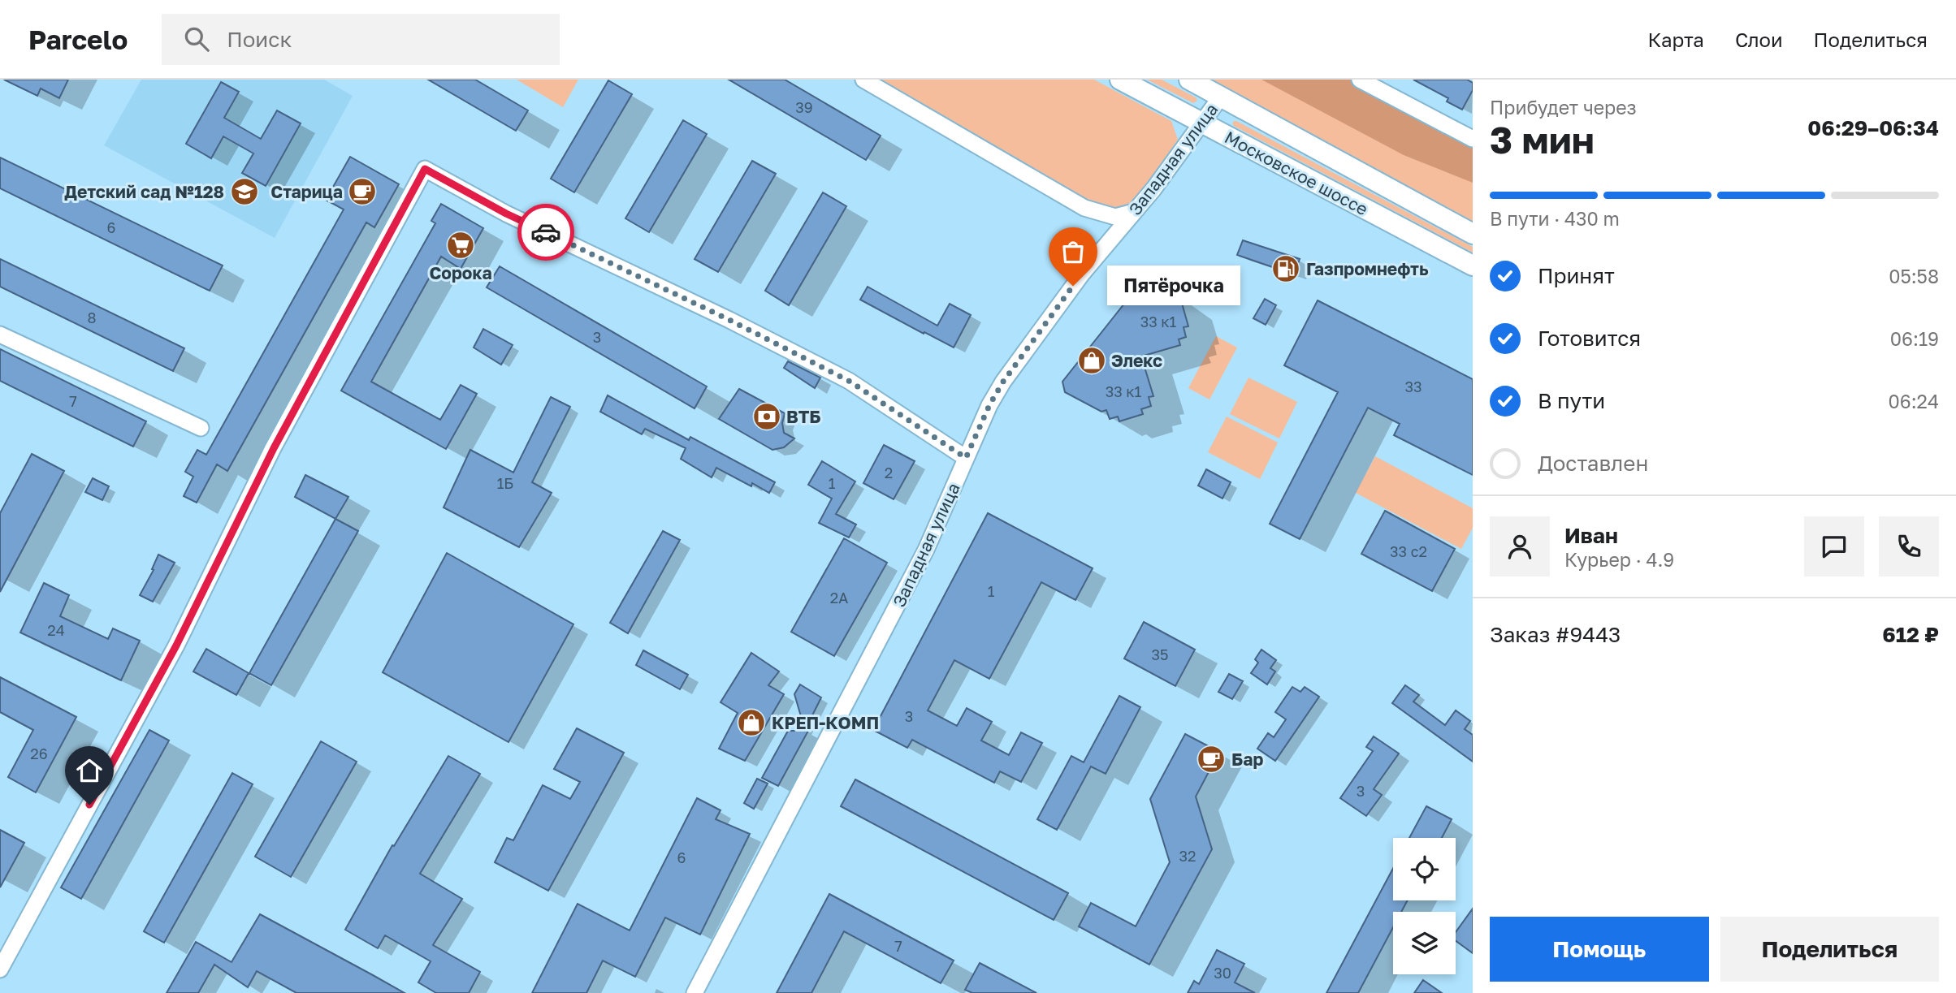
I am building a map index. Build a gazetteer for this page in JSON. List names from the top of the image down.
{
  "streets": {
    "main road": ["Московское шоссе"],
    "street": ["Западная улица"]
  },
  "crossings": [
    ["Западная улица", "Московское шоссе"]
  ],
  "places": {
    "school or university": ["Детский сад №128"],
    "cafe": ["Старица", "Бар"],
    "supermarket": ["Сорока"],
    "fuel station": ["Газпромнефть"],
    "other": ["Пятёрочка"],
    "shop": ["Элекс", "КРЕП-КОМП"],
    "bank": ["ВТБ"]
  },
  "house_numbers": [
    "39",
    "6",
    "8",
    "33 к1",
    "3",
    "33",
    "33 к1",
    "7",
    "2",
    "1Б",
    "1",
    "33 с2",
    "1",
    "2А",
    "24",
    "35",
    "3",
    "26",
    "3",
    "32",
    "6",
    "7",
    "30"
  ],
  "page": {
    "header": "Parcelo",
    "search": "Поиск",
    "nav": ["Карта", "Слои", "Поделиться"],
    "heading": ["3 мин", "Прибудет через", "06:29–06:34"],
    "panel": [
      "Иван",
      "Курьер · 4.9",
      "Заказ #9443",
      "612 ₽"
    ],
    "bar": "В пути · 430 m",
    "list": [
      ["Принят", "05:58"],
      ["Готовится", "06:19"],
      ["В пути", "06:24"],
      "Доставлен"
    ],
    "bubble": "Пятёрочка",
    "buttons": ["Помощь", "Поделиться"]
  }
}
